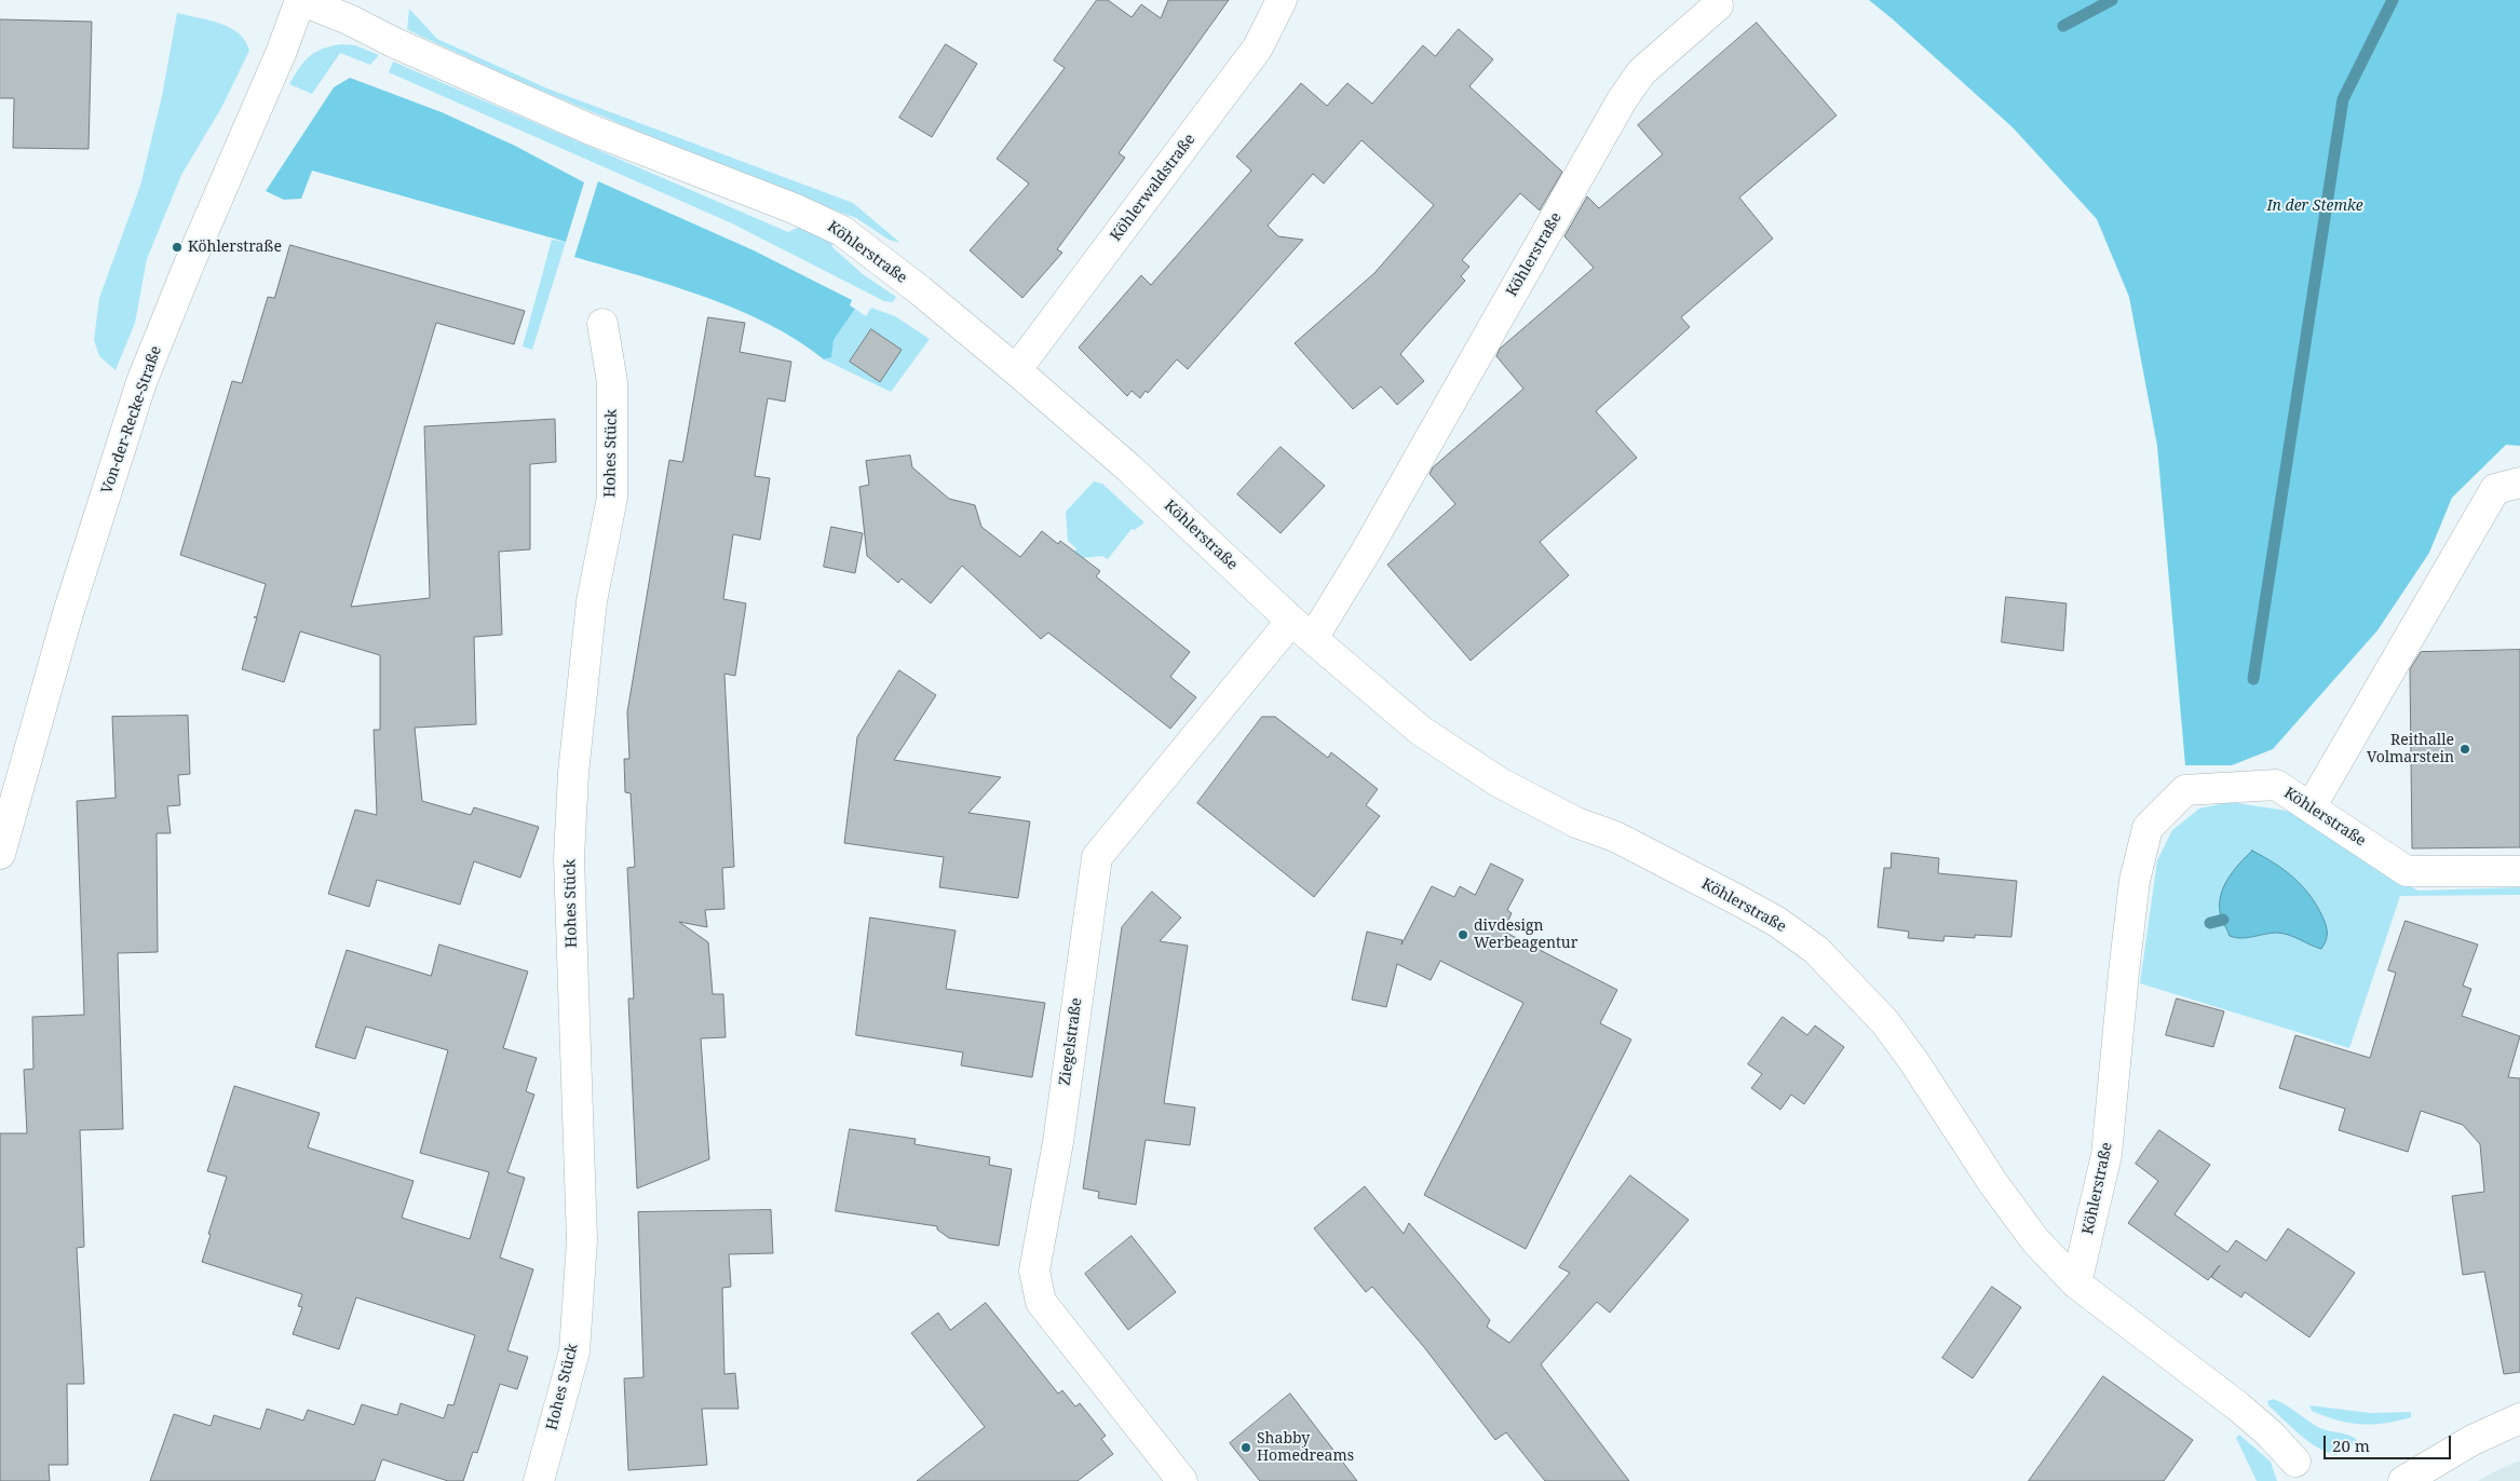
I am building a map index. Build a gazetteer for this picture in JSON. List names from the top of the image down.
{
  "streets": {
    "street": [
      "Köhlerwaldstraße",
      "Köhlerstraße",
      "Von-der-Recke-Straße",
      "Hohes Stück",
      "Ziegelstraße"
    ]
  },
  "crossings": [
    ["Köhlerwaldstraße", "Köhlerstraße"],
    ["Köhlerstraße", "Von-der-Recke-Straße"],
    ["Köhlerstraße", "Ziegelstraße"]
  ],
  "parks": ["In der Stemke"],
  "places": [
    "Köhlerstraße",
    "Reithalle Volmarstein",
    "divdesign Werbeagentur",
    "Shabby Homedreams"
  ],
  "scale_bar": "20 m"
}
